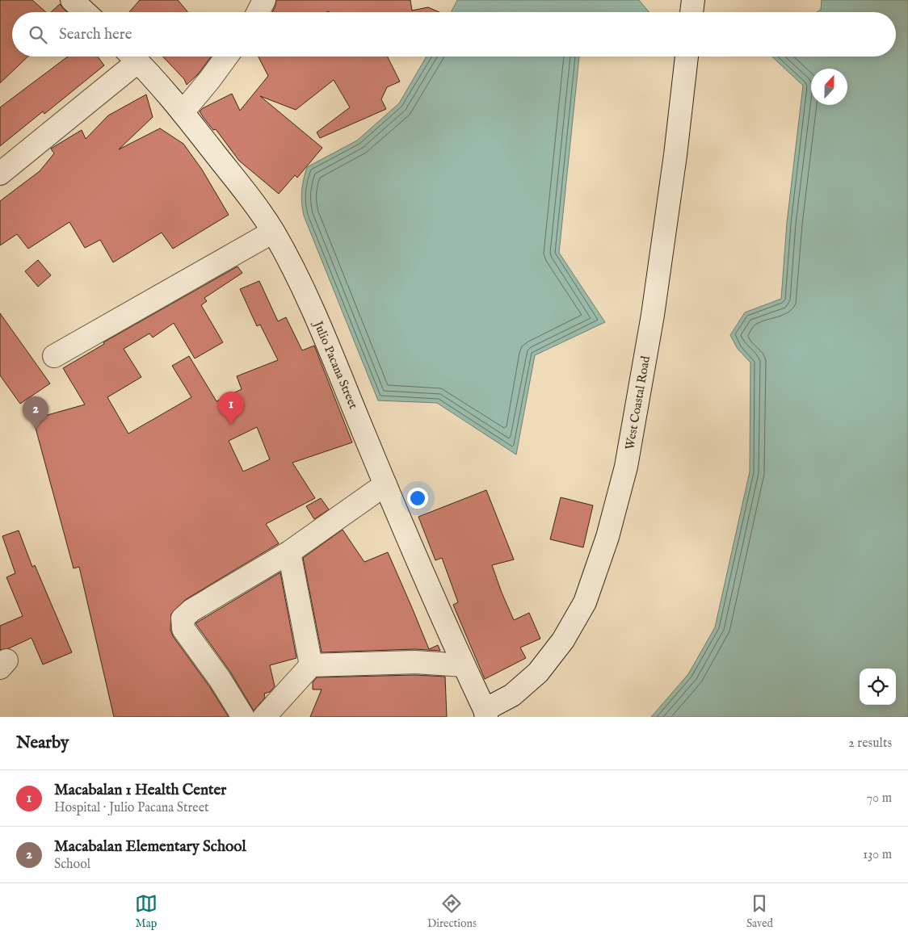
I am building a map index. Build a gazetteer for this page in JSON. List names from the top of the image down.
{
  "streets": {
    "street": ["Julio Pacana Street", "West Coastal Road"]
  },
  "crossings": [
    ["Julio Pacana Street", "West Coastal Road"]
  ],
  "north": "top",
  "page": {
    "search": "Search here",
    "pins": ["1", "2"],
    "heading": ["Nearby", "2 results"],
    "list": [
      {
        "mark": "1",
        "name": "Macabalan 1 Health Center",
        "note": "Hospital · Julio Pacana Street",
        "value": "70 m"
      },
      {
        "mark": "2",
        "name": "Macabalan Elementary School",
        "note": "School",
        "value": "130 m"
      }
    ],
    "nav": ["Map", "Directions", "Saved"]
  }
}
